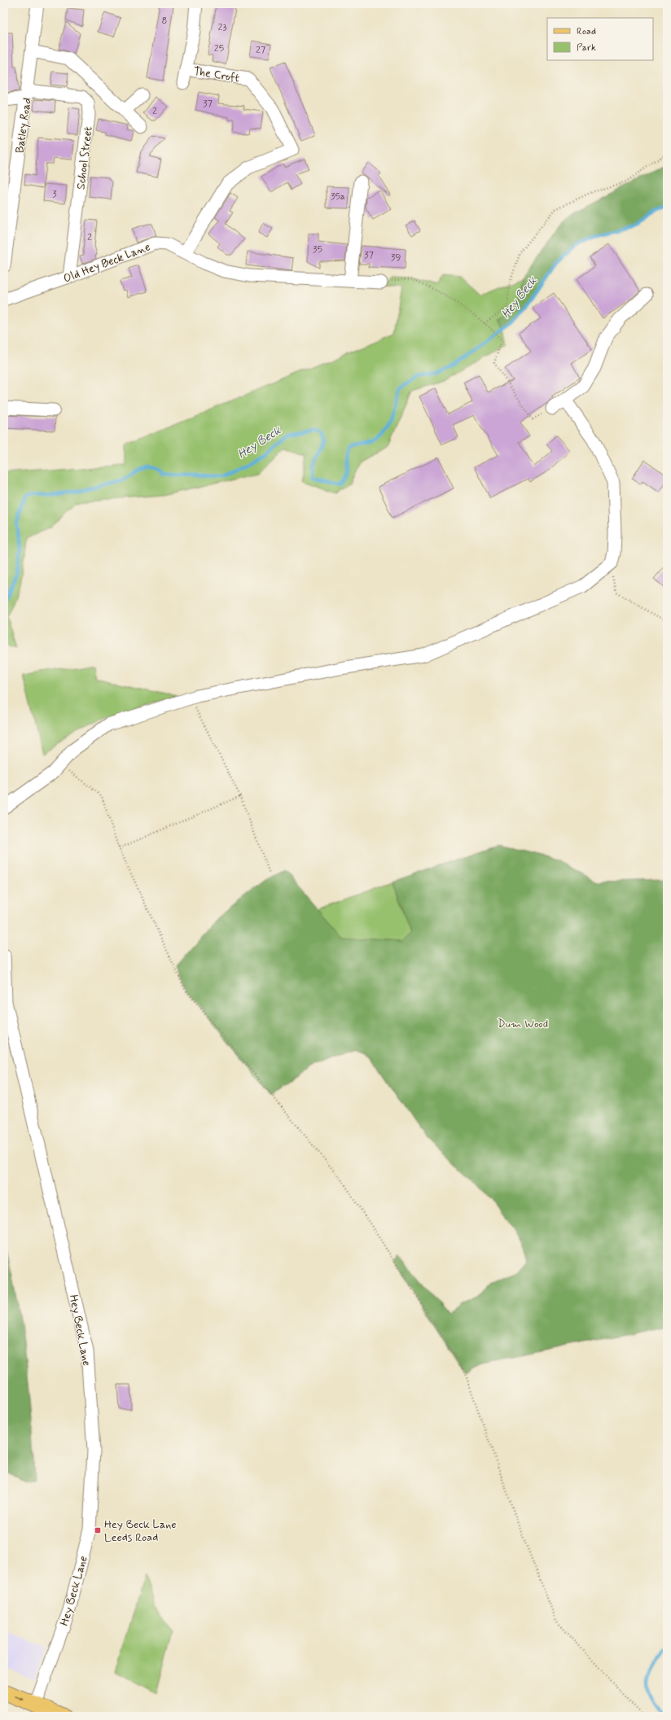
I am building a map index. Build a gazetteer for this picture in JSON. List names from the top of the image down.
{
  "streets": {
    "street": [
      "The Croft",
      "Batley Road",
      "School Street",
      "Old Hey Beck Lane",
      "Hey Beck Lane"
    ]
  },
  "crossings": [
    ["The Croft", "Old Hey Beck Lane"],
    ["Batley Road", "School Street"],
    ["School Street", "Old Hey Beck Lane"]
  ],
  "water": ["Hey Beck"],
  "parks": ["Dum Wood"],
  "places": {
    "transit": ["Hey Beck Lane Leeds Road"]
  },
  "house_numbers": [
    "8",
    "23",
    "25",
    "27",
    "37",
    "2",
    "3",
    "35a",
    "2",
    "35",
    "37",
    "39"
  ],
  "legend": ["Road", "Park"]
}
